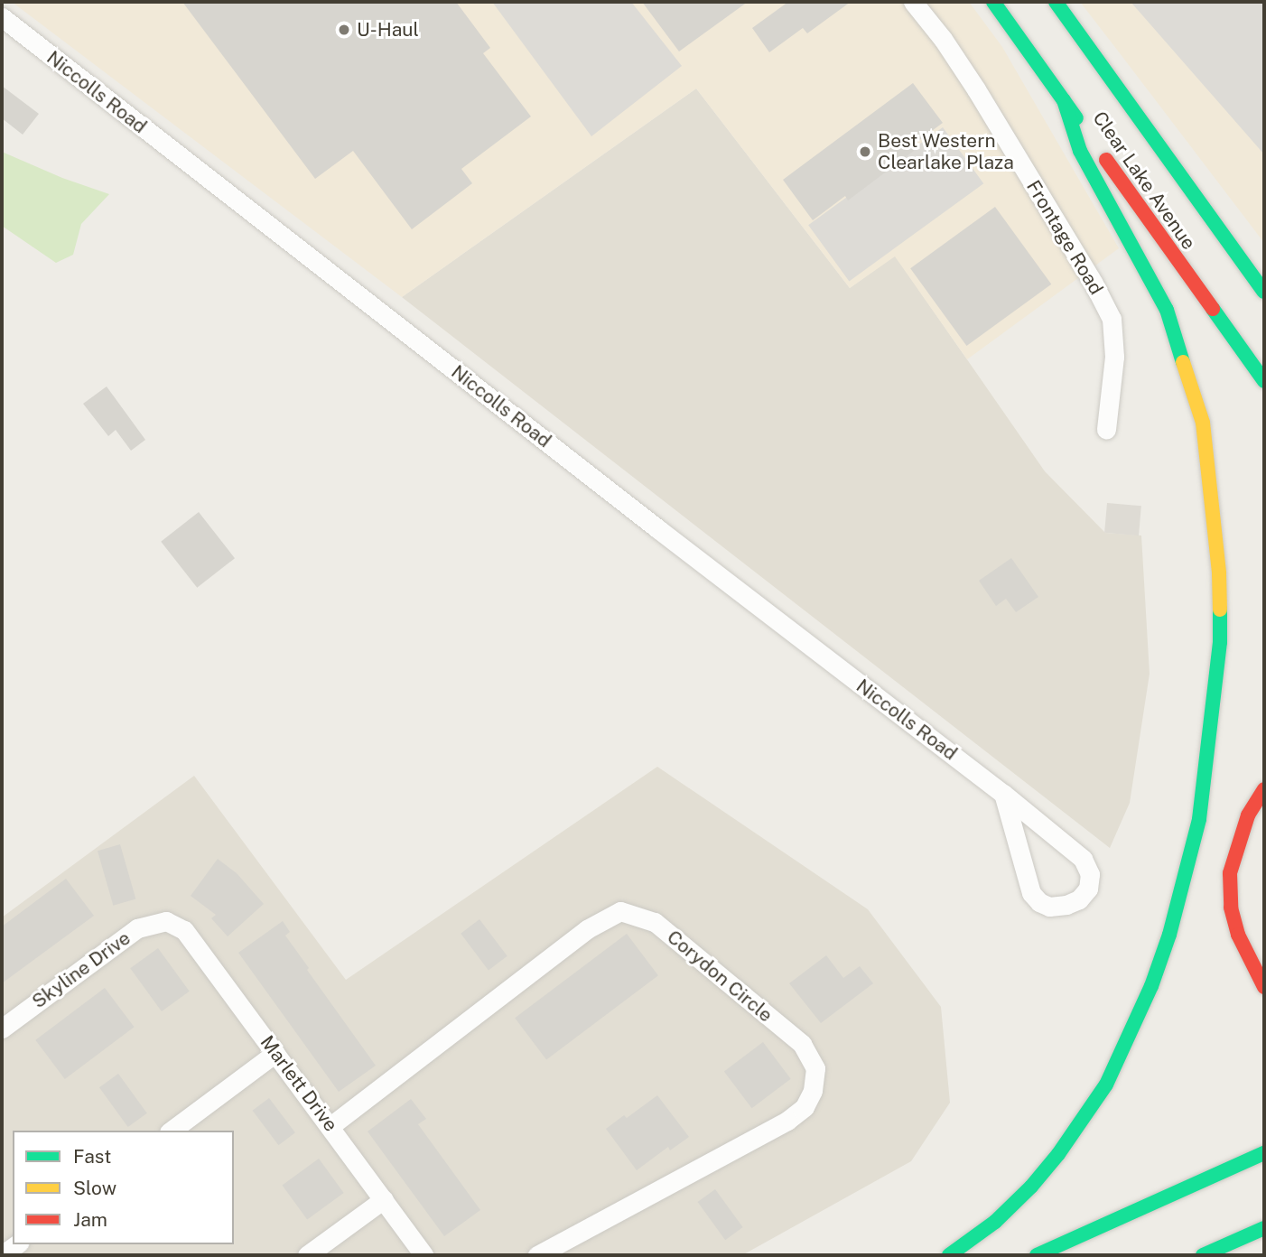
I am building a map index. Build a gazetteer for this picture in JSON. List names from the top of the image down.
{
  "streets": {
    "highway": ["Clear Lake Avenue"],
    "street": [
      "Niccolls Road",
      "Frontage Road",
      "Skyline Drive",
      "Corydon Circle",
      "Marlett Drive"
    ]
  },
  "crossings": [
    ["Skyline Drive", "Marlett Drive"],
    ["Corydon Circle", "Marlett Drive"]
  ],
  "places": ["U-Haul", "Best Western Clearlake Plaza"],
  "legend": ["Fast", "Slow", "Jam"]
}
